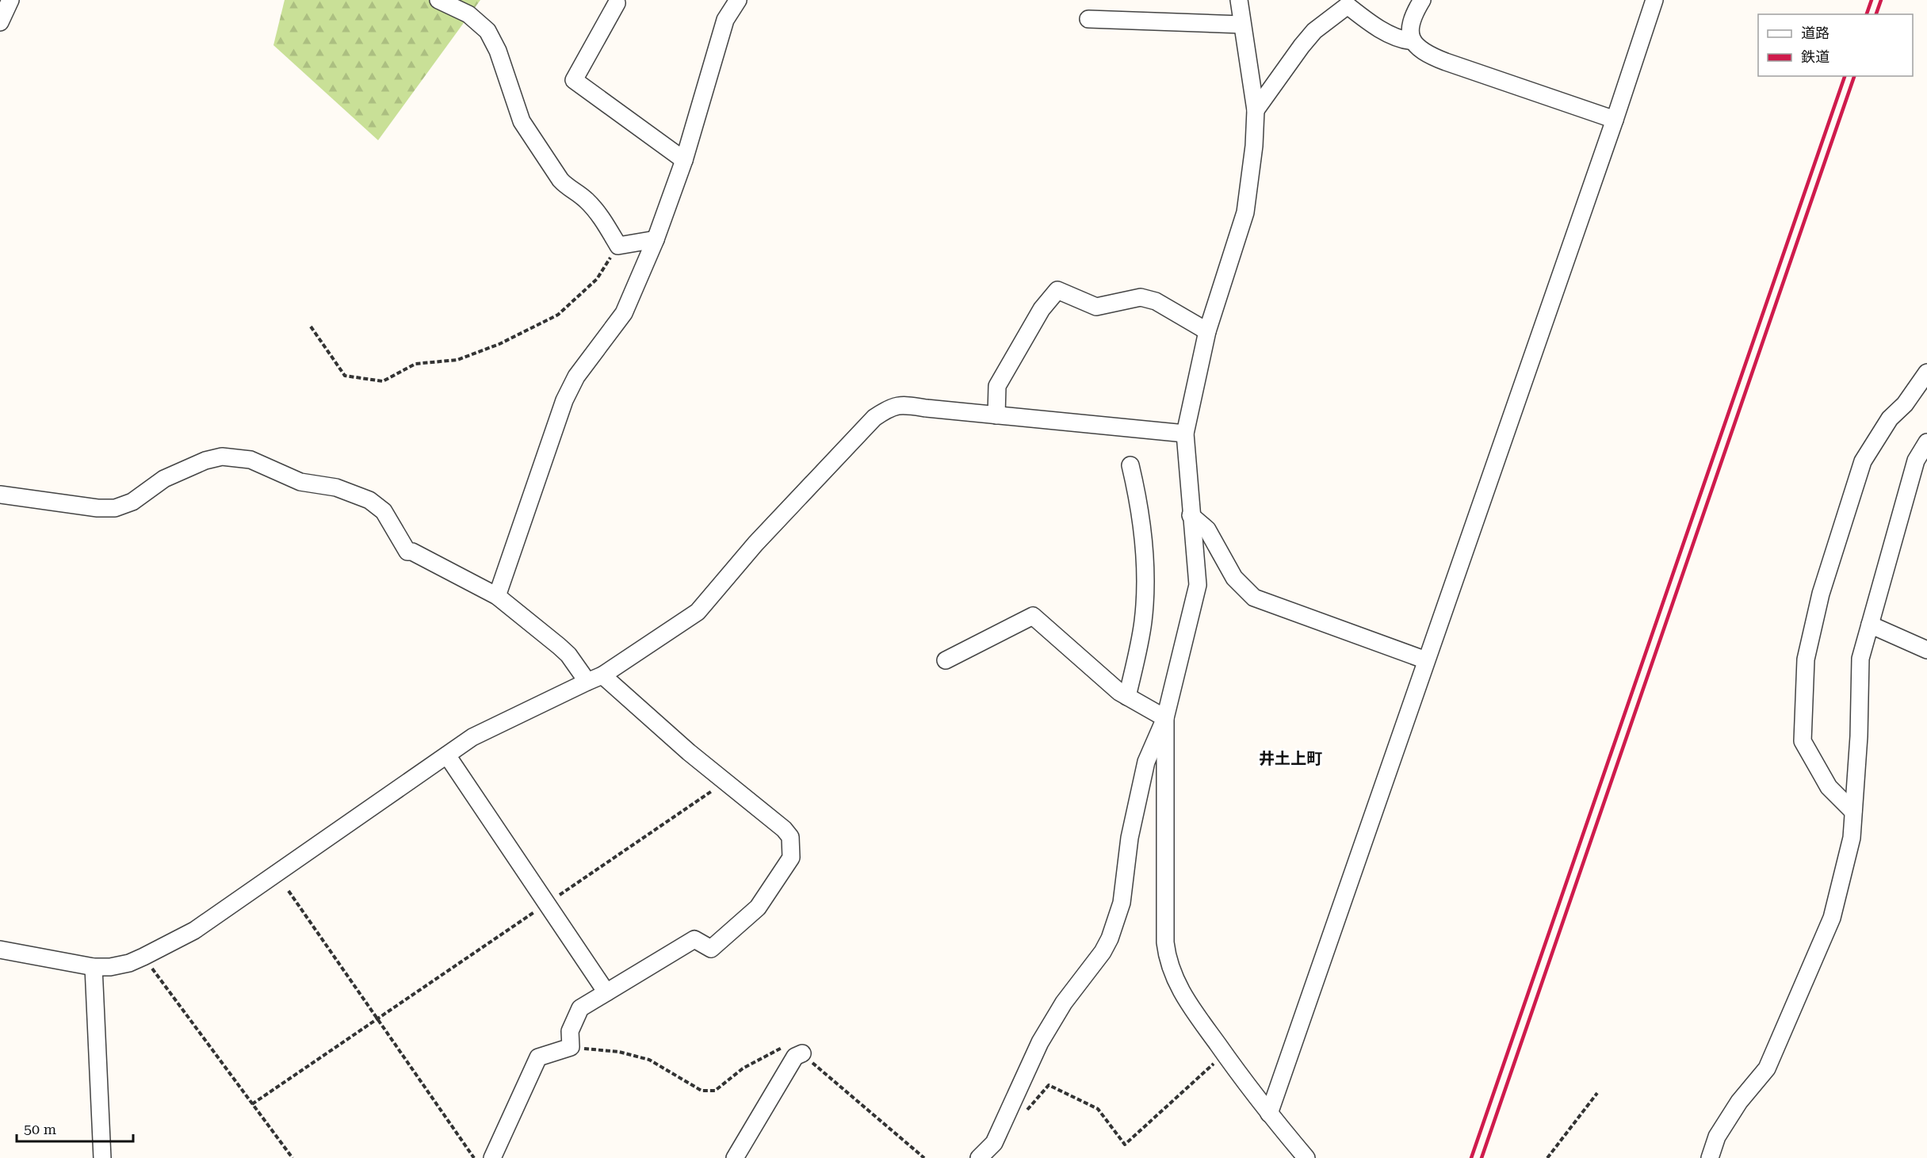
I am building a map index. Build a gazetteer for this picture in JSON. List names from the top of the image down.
{
  "districts": ["井土上町"],
  "legend": ["道路", "鉄道"],
  "scale_bar": "50 m"
}
